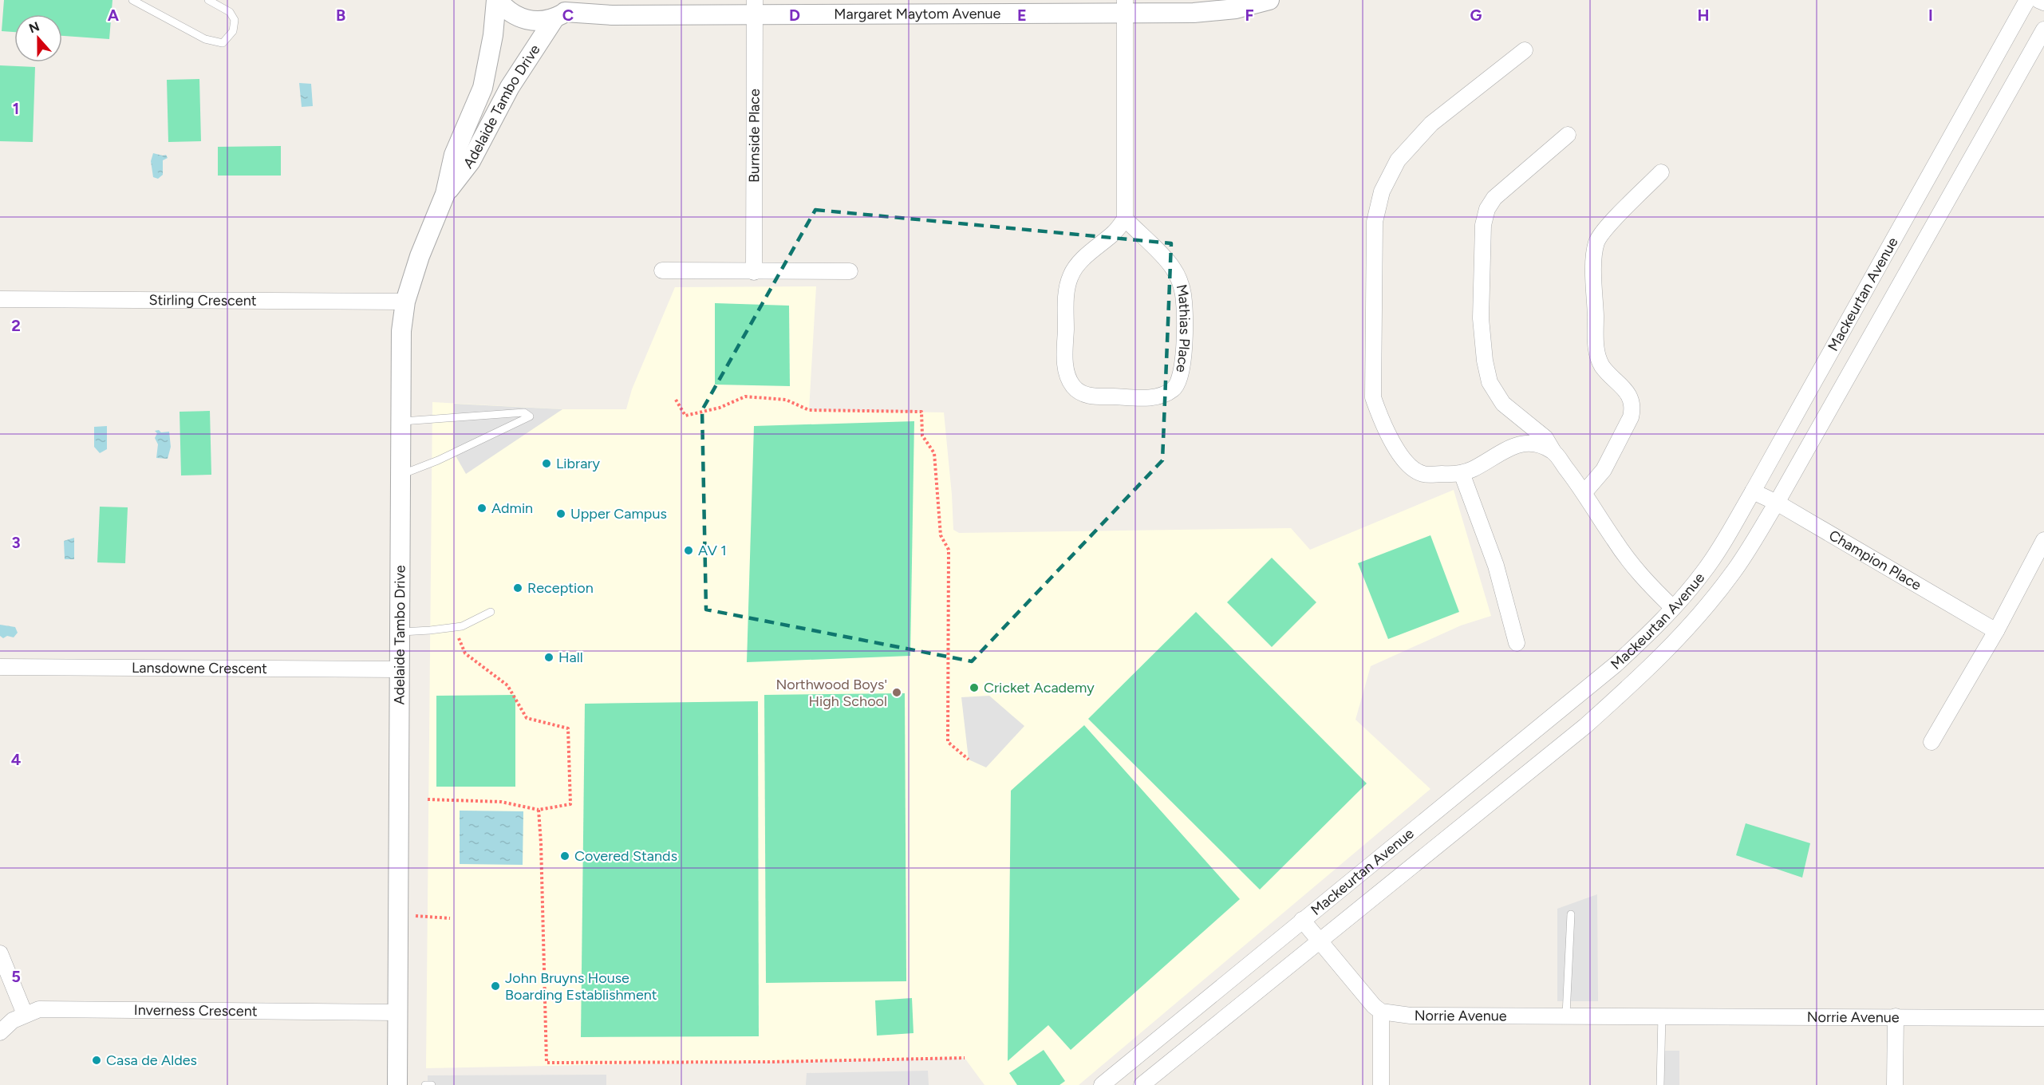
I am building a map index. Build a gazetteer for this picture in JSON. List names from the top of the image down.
{
  "streets": {
    "street": [
      "Margaret Maytom Avenue",
      "Adelaide Tambo Drive",
      "Burnside Place",
      "Mackeurtan Avenue",
      "Stirling Crescent",
      "Mathias Place",
      "Champion Place",
      "Lansdowne Crescent",
      "Inverness Crescent",
      "Norrie Avenue"
    ]
  },
  "crossings": [
    ["Margaret Maytom Avenue", "Adelaide Tambo Drive"],
    ["Margaret Maytom Avenue", "Burnside Place"],
    ["Adelaide Tambo Drive", "Stirling Crescent"],
    ["Adelaide Tambo Drive", "Lansdowne Crescent"],
    ["Adelaide Tambo Drive", "Inverness Crescent"],
    ["Mackeurtan Avenue", "Champion Place"]
  ],
  "places": [
    "Library",
    "Admin",
    "Upper Campus",
    "AV 1",
    "Reception",
    "Hall",
    "Cricket Academy",
    "Northwood Boys' High School",
    "Covered Stands",
    "John Bruyns House Boarding Establishment",
    "Casa de Aldes"
  ],
  "north": "top",
  "grid": {
    "columns": [
      "A",
      "B",
      "C",
      "D",
      "E",
      "F",
      "G",
      "H",
      "I"
    ],
    "rows": [
      "1",
      "2",
      "3",
      "4",
      "5"
    ]
  }
}
